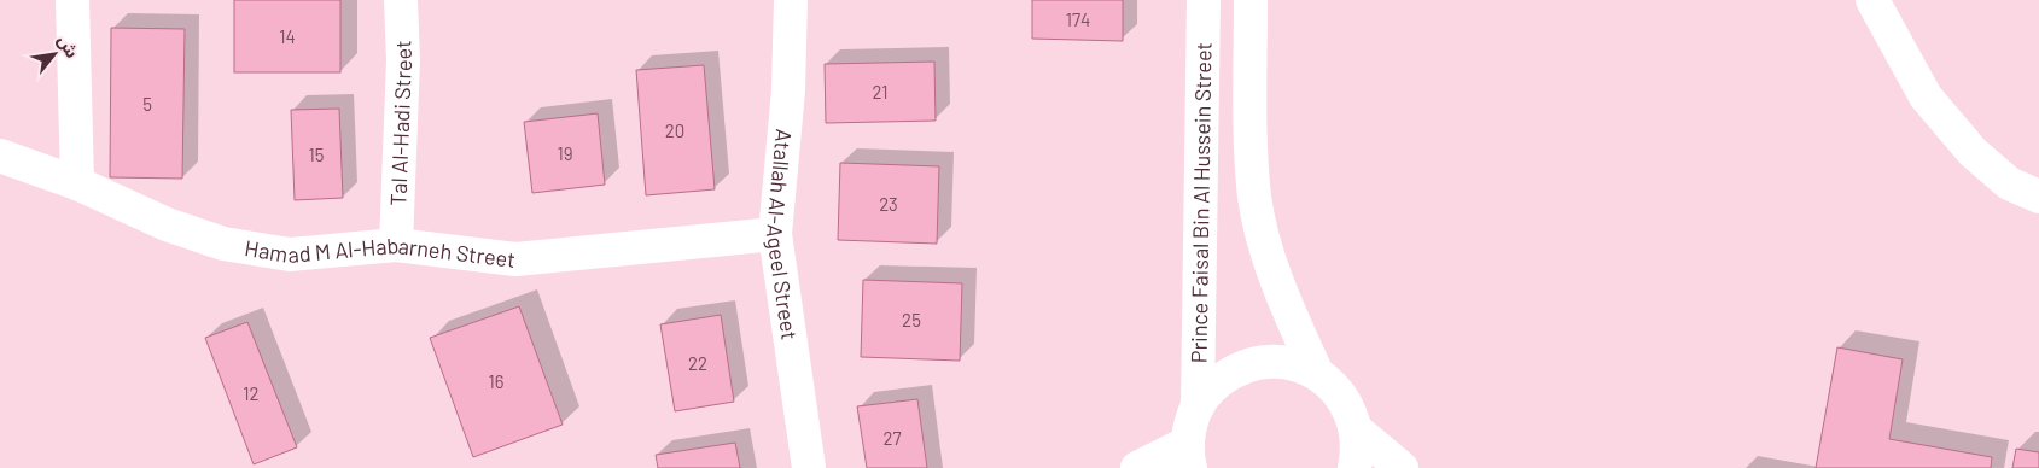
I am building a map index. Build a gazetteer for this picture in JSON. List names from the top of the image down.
{
  "streets": {
    "street": [
      "Tal Al-Hadi Street",
      "Prince Faisal Bin Al Hussein Street",
      "Atallah Al-Ageel Street",
      "Hamad M Al-Habarneh Street"
    ]
  },
  "crossings": [
    ["Tal Al-Hadi Street", "Hamad M Al-Habarneh Street"],
    ["Atallah Al-Ageel Street", "Hamad M Al-Habarneh Street"]
  ],
  "house_numbers": [
    "174",
    "14",
    "21",
    "5",
    "20",
    "19",
    "15",
    "23",
    "25",
    "22",
    "16",
    "12",
    "27"
  ],
  "north": "top right"
}
